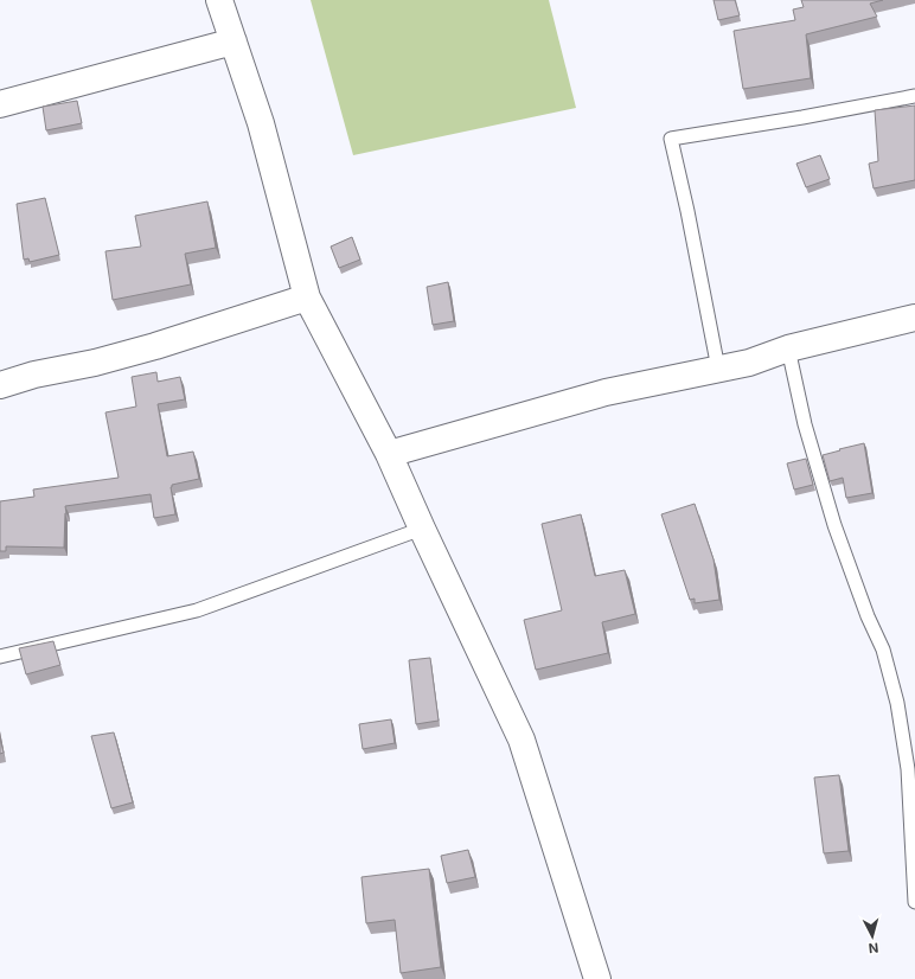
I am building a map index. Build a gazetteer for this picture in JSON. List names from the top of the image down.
{
  "north": "bottom"
}
